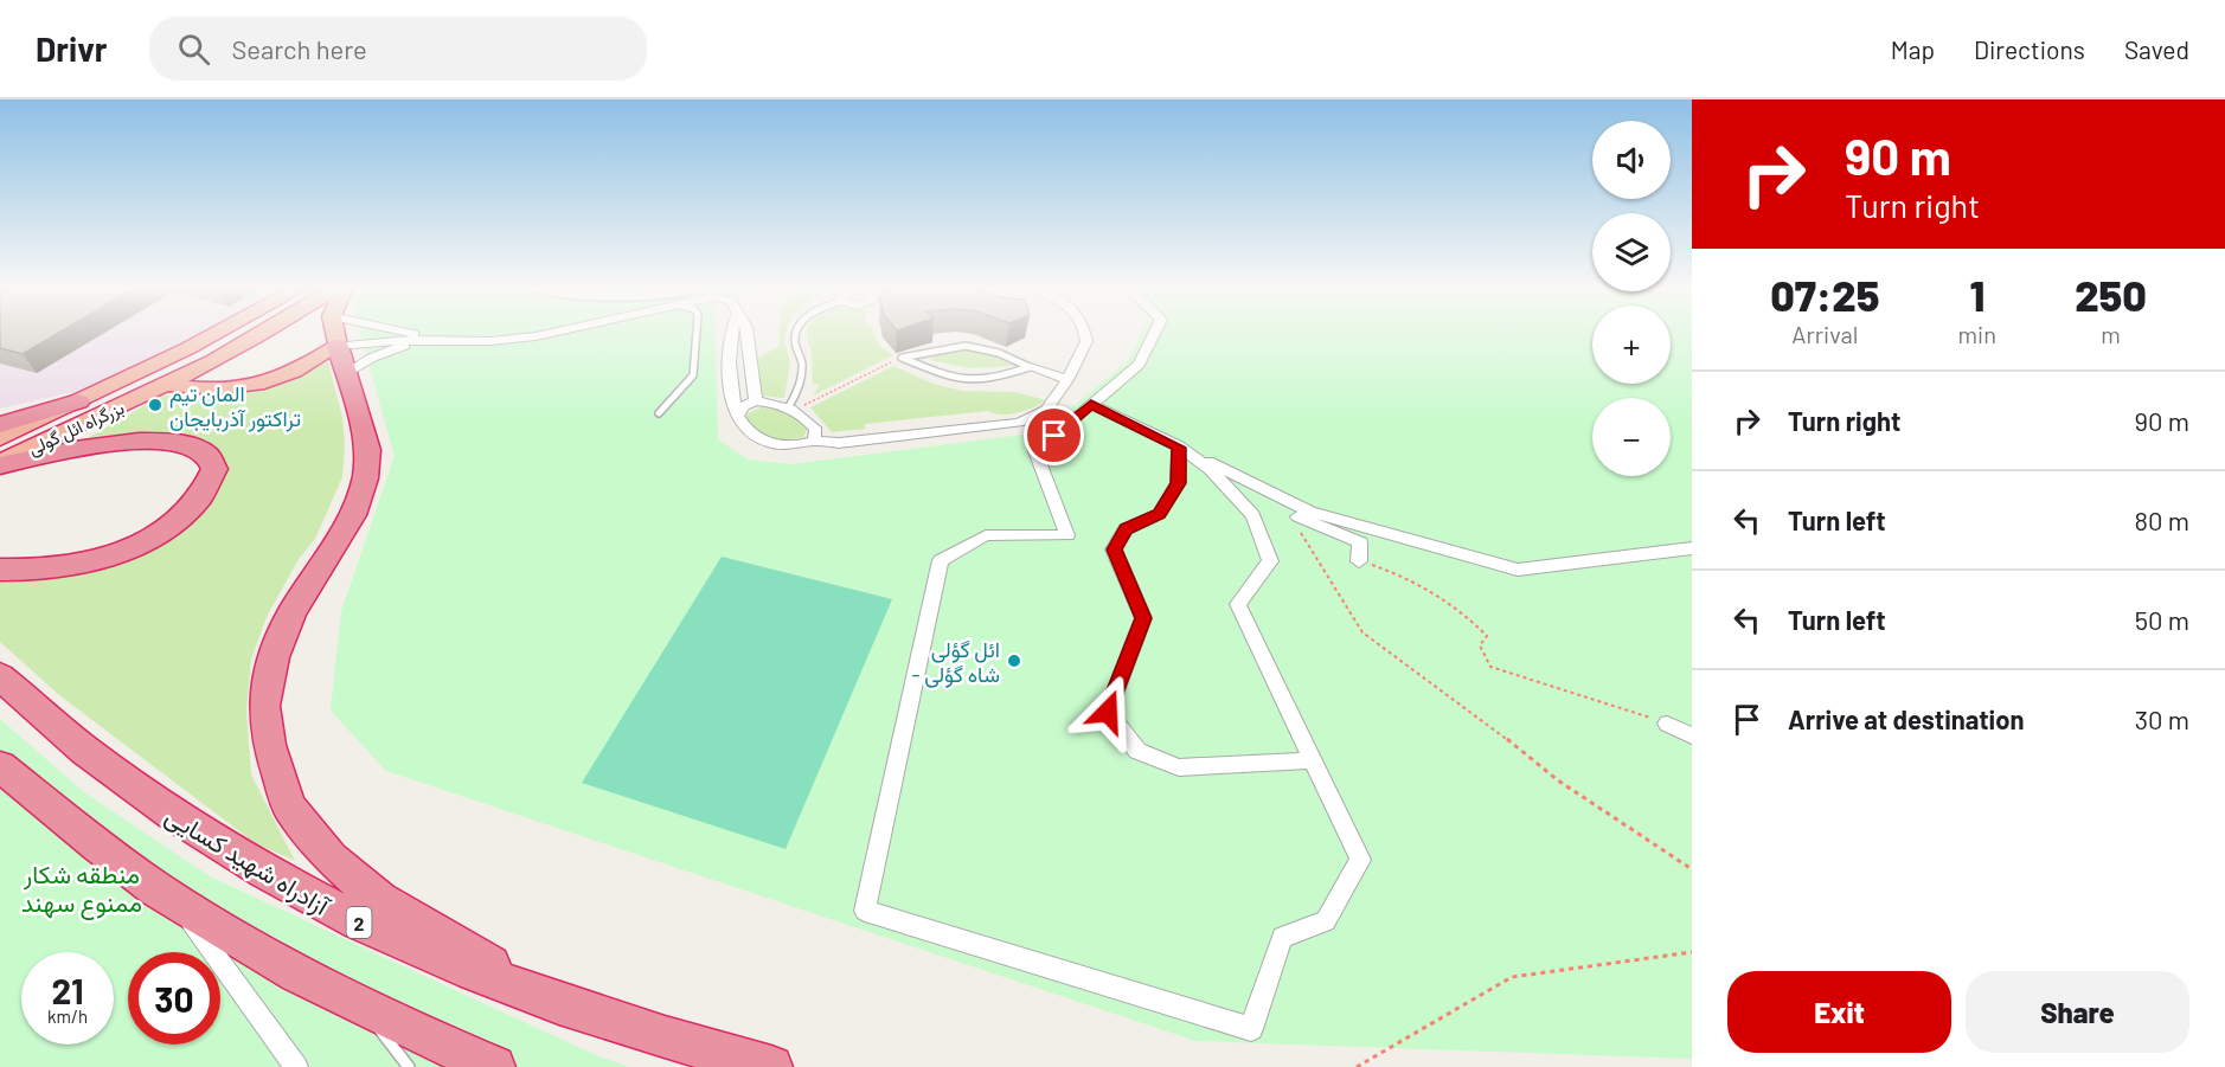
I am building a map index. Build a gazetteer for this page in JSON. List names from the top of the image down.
{
  "streets": {
    "highway": ["بزرگراه ائل گولی", "آزادراه شهید کسایی", "2"]
  },
  "parks": ["منطقه شکار ممنوع سهند"],
  "places": ["المان تیم تراکتور آذربایجان", "ائل گؤلی - شاه گؤلی"],
  "page": {
    "header": "Drivr",
    "search": "Search here",
    "nav": ["Map", "Directions", "Saved"],
    "turn": ["90 m", "Turn right"],
    "map_buttons": ["+", "−"],
    "eta": [
      "07:25",
      "Arrival",
      "1",
      "min",
      "250",
      "m"
    ],
    "list": [
      {
        "name": "Turn right",
        "value": "90 m"
      },
      {
        "name": "Turn left",
        "value": "80 m"
      },
      {
        "name": "Turn left",
        "value": "50 m"
      },
      {
        "name": "Arrive at destination",
        "value": "30 m"
      }
    ],
    "speed": "21 km/h",
    "limit": "30",
    "buttons": ["Exit", "Share"]
  }
}
